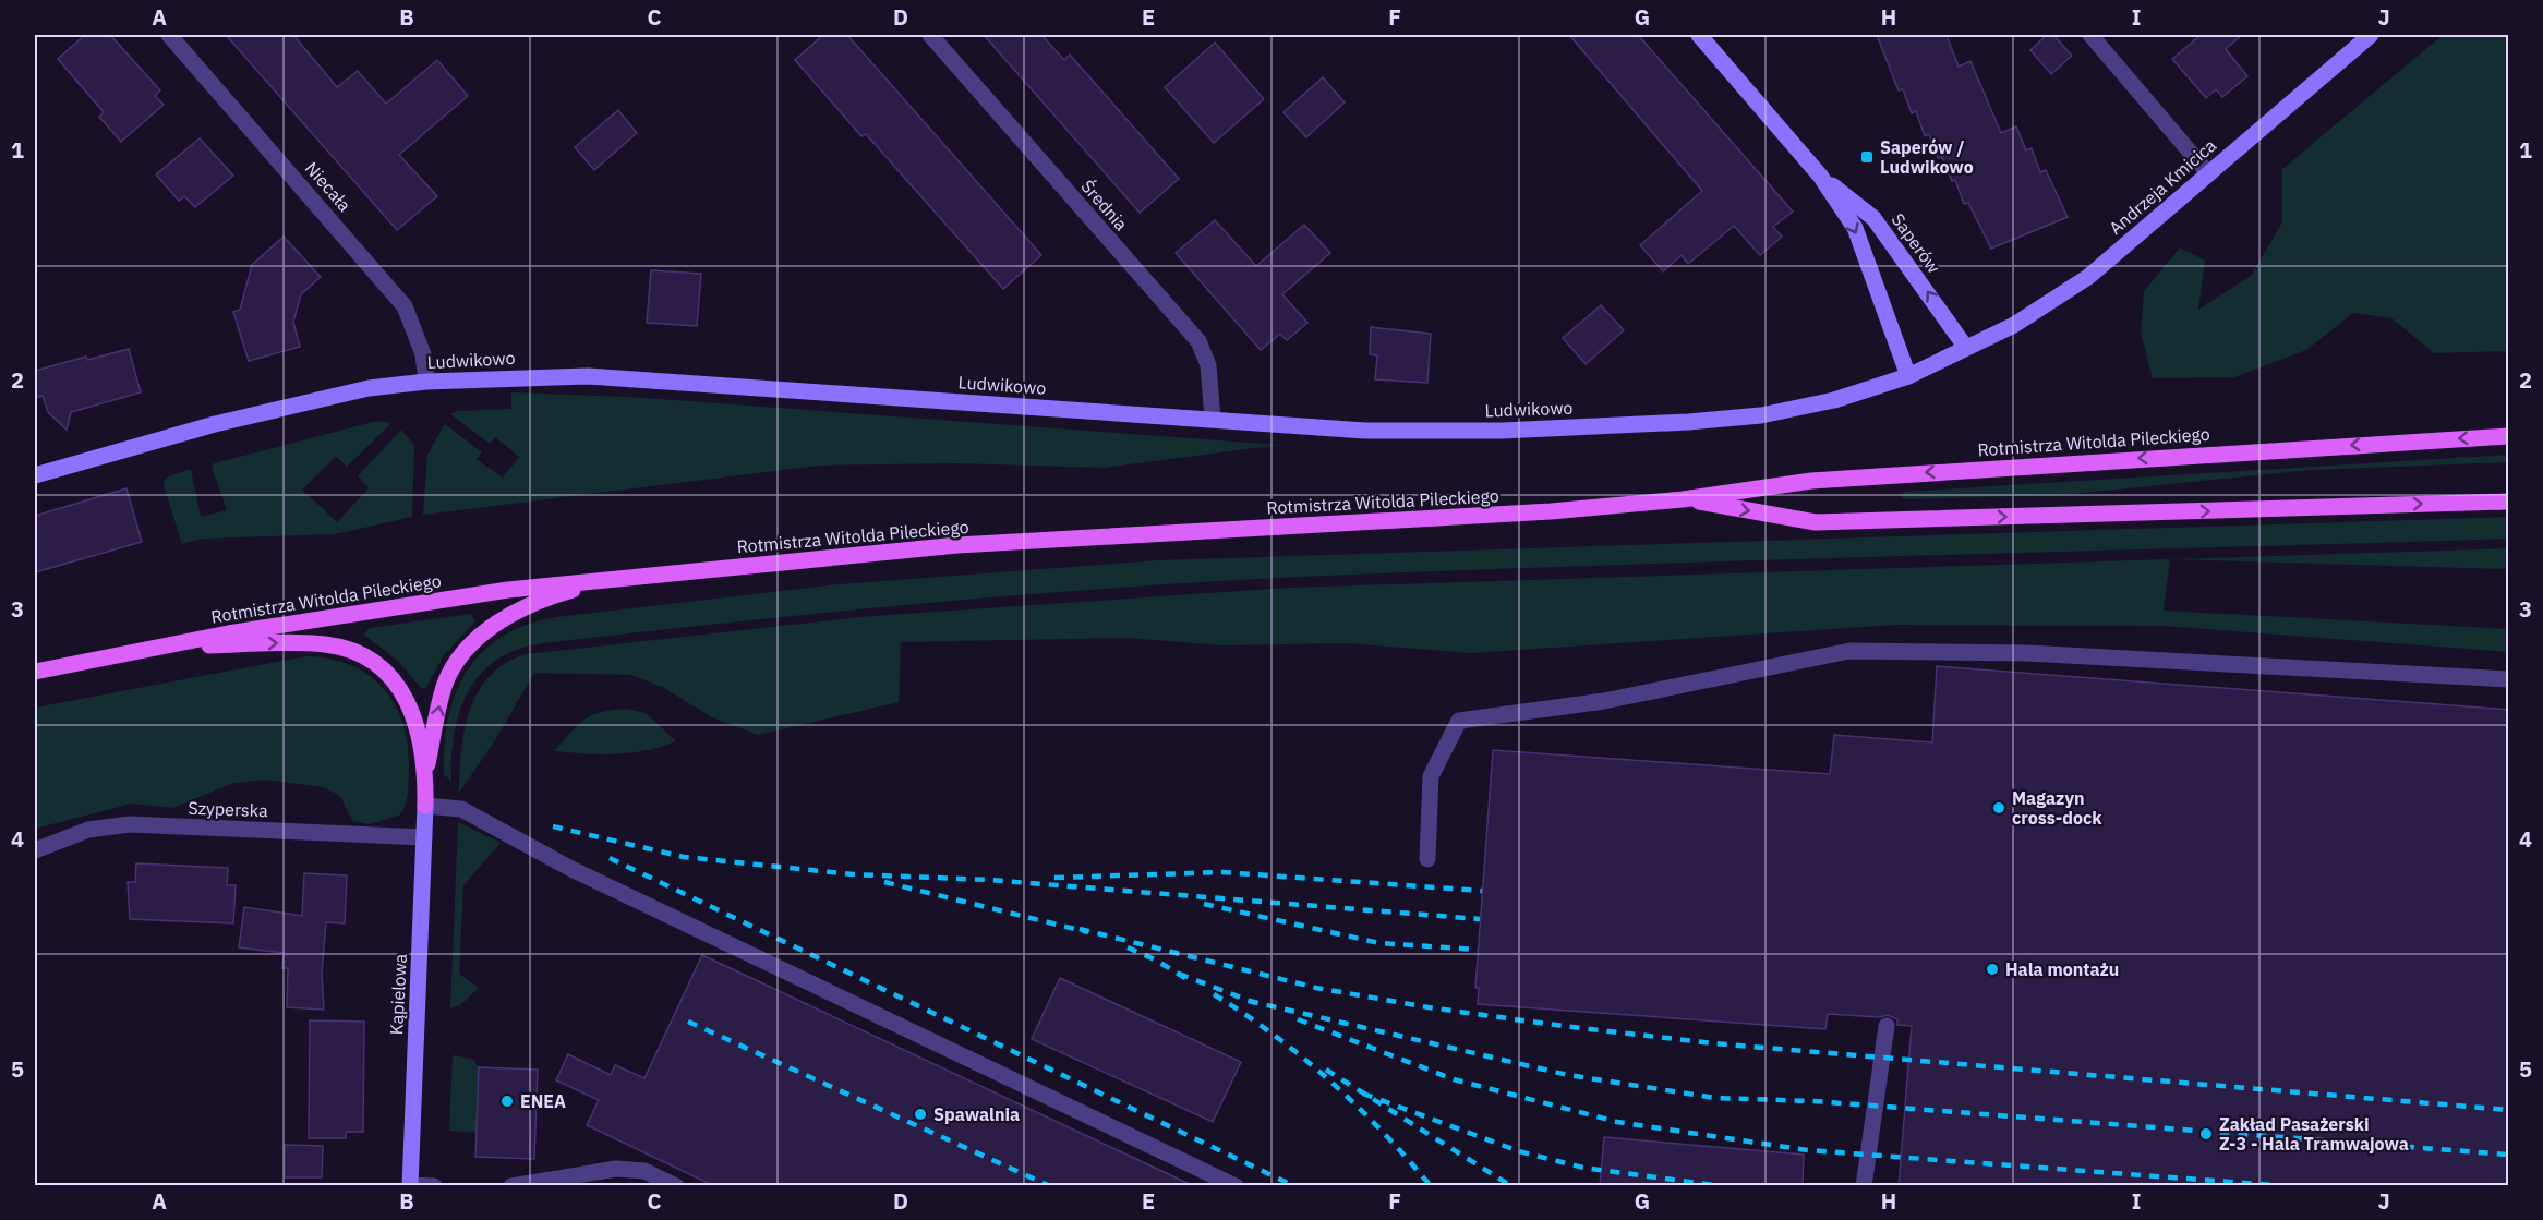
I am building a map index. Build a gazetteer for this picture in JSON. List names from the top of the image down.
{
  "streets": {
    "main road": ["Rotmistrza Witolda Pileckiego"],
    "street": [
      "Niecała",
      "Andrzeja Kmicica",
      "Średnia",
      "Saperów",
      "Ludwikowo",
      "Szyperska",
      "Kąpielowa"
    ]
  },
  "crossings": [
    ["Niecała", "Ludwikowo"],
    ["Andrzeja Kmicica", "Saperów"],
    ["Andrzeja Kmicica", "Ludwikowo"],
    ["Średnia", "Ludwikowo"],
    ["Saperów", "Ludwikowo"],
    ["Szyperska", "Kąpielowa"]
  ],
  "places": {
    "transit": ["Saperów / Ludwikowo"],
    "other": [
      "Magazyn cross-dock",
      "Hala montażu",
      "ENEA",
      "Spawalnia",
      "Zakład Pasażerski Z-3 - Hala Tramwajowa"
    ]
  },
  "grid": {
    "columns": [
      "A",
      "B",
      "C",
      "D",
      "E",
      "F",
      "G",
      "H",
      "I",
      "J"
    ],
    "rows": [
      "1",
      "2",
      "3",
      "4",
      "5"
    ]
  }
}
